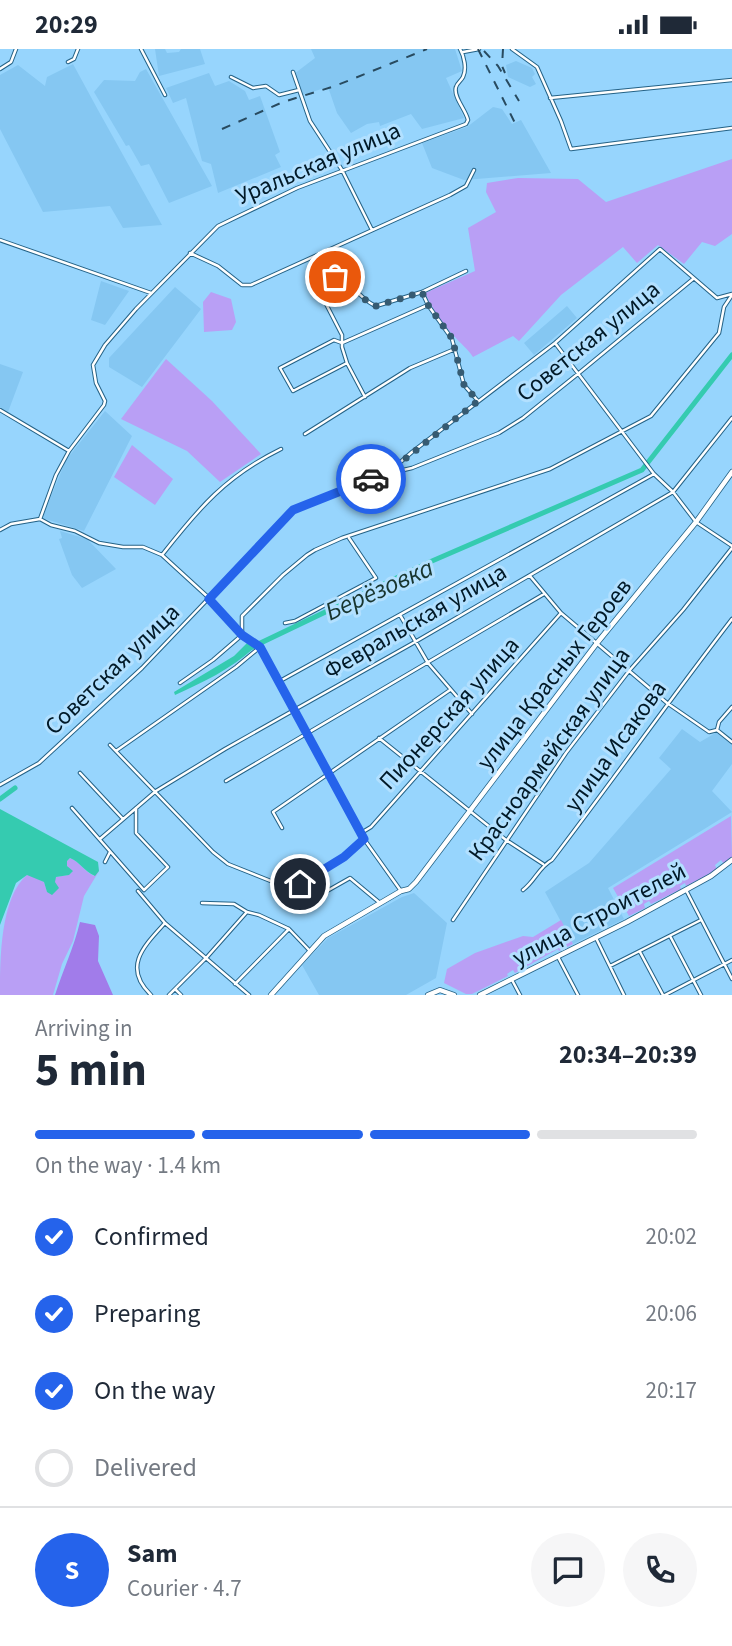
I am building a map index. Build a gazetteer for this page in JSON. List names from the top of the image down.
{
  "streets": {
    "main road": ["улица Красных Героев", "улица Строителей"],
    "street": [
      "Уральская улица",
      "Советская улица",
      "Февральская улица",
      "Пионерская улица",
      "улица Исакова",
      "Красноармейская улица"
    ]
  },
  "water": ["Берёзовка"],
  "page": {
    "status": "20:29",
    "heading": ["5 min", "Arriving in", "20:34–20:39"],
    "panel": ["Sam", "Courier · 4.7"],
    "bar": "On the way · 1.4 km",
    "list": [
      ["Confirmed", "20:02"],
      ["Preparing", "20:06"],
      ["On the way", "20:17"],
      "Delivered"
    ],
    "round": "S"
  }
}
